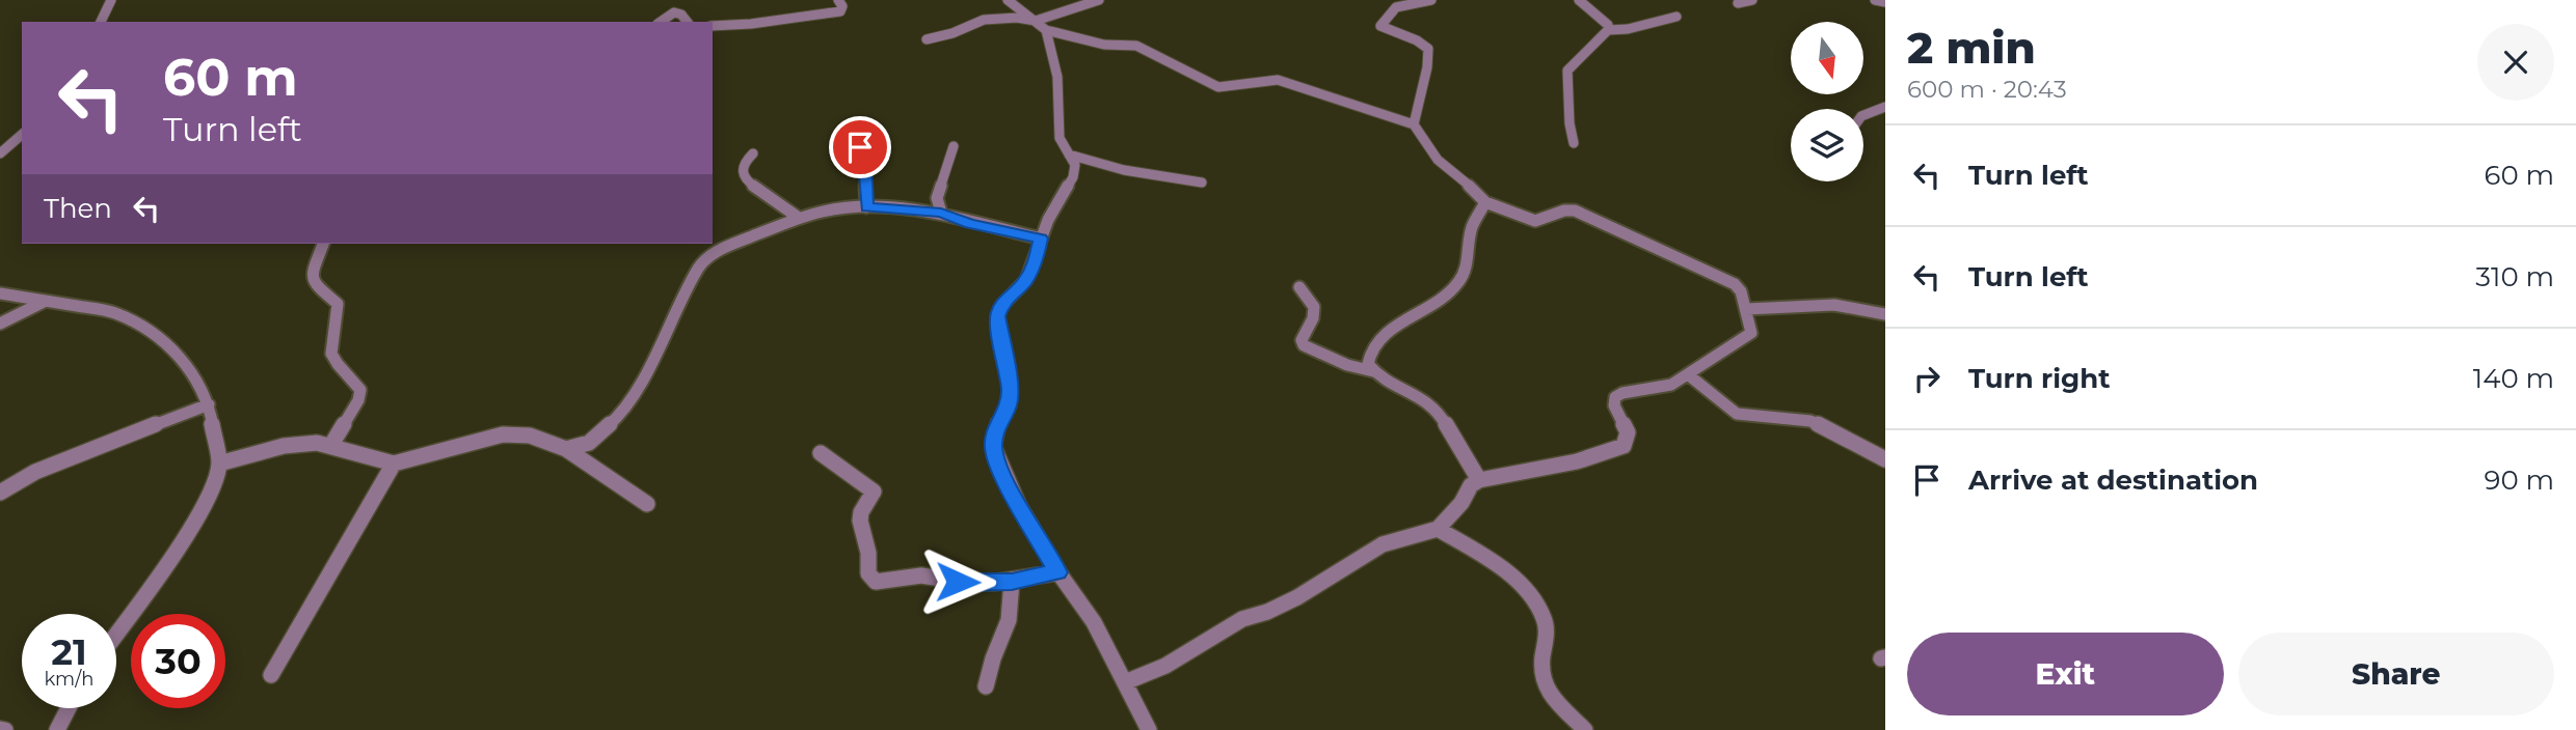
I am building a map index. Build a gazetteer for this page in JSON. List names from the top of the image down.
{
  "north": "bottom",
  "page": {
    "heading": ["2 min", "600 m · 20:43"],
    "turn": ["60 m", "Turn left"],
    "list": [
      {
        "name": "Turn left",
        "value": "60 m"
      },
      {
        "name": "Turn left",
        "value": "310 m"
      },
      {
        "name": "Turn right",
        "value": "140 m"
      },
      {
        "name": "Arrive at destination",
        "value": "90 m"
      }
    ],
    "then": "Then",
    "speed": "21 km/h",
    "limit": "30",
    "buttons": ["Exit", "Share"]
  }
}
